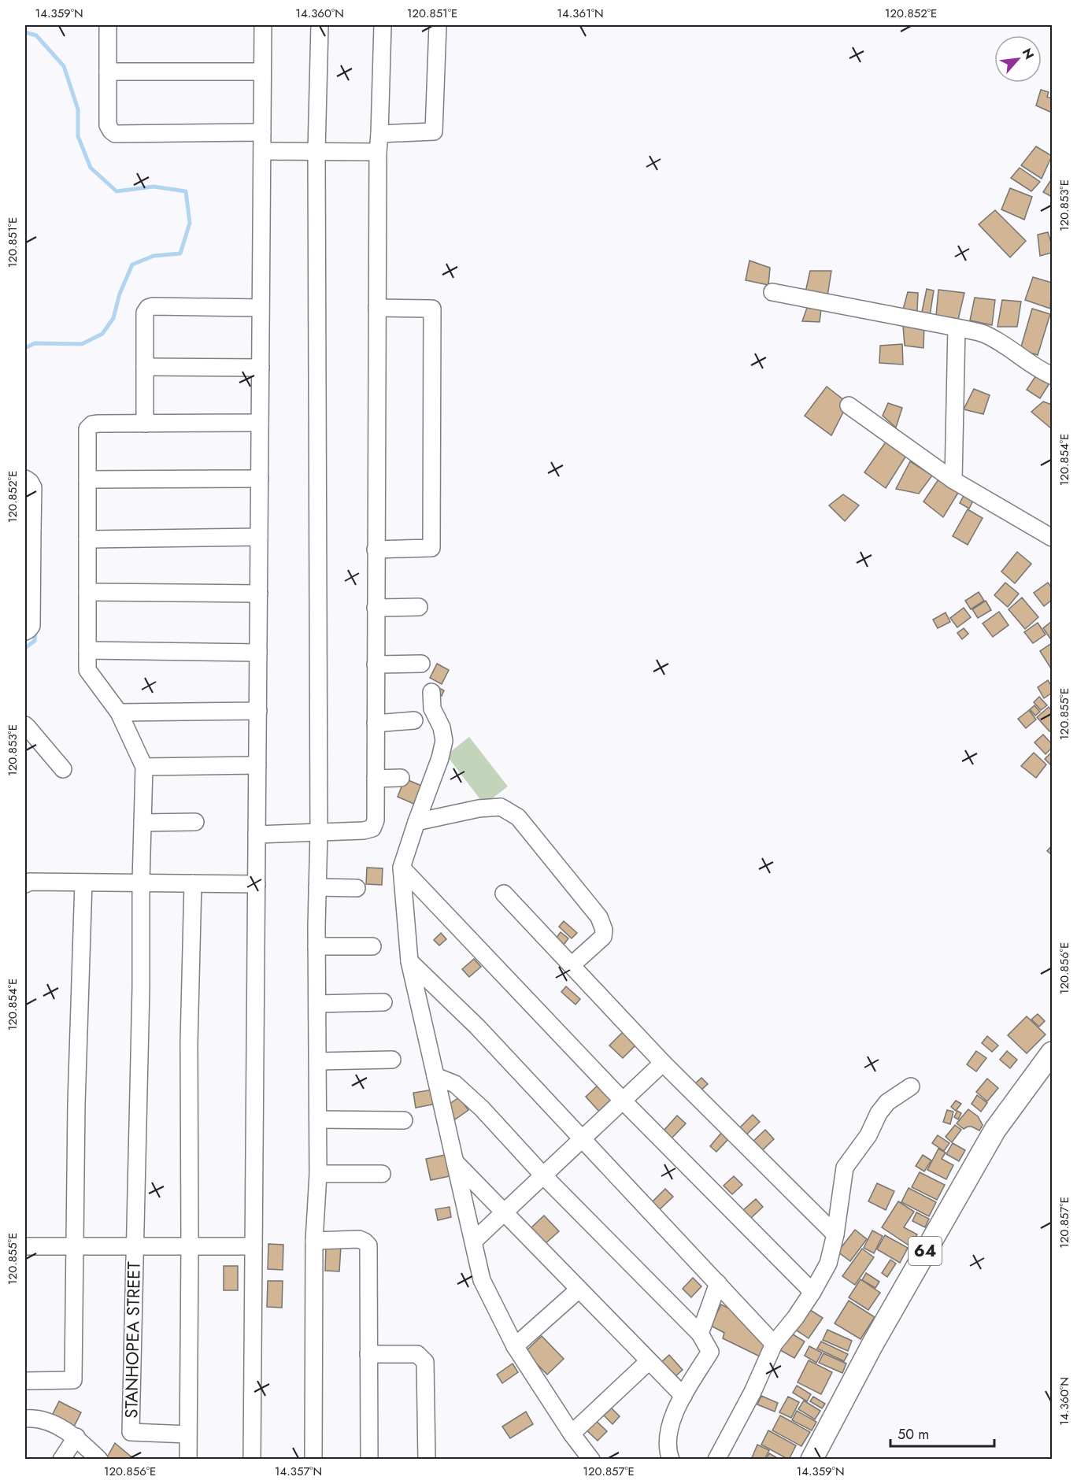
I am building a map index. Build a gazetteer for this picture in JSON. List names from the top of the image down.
{
  "streets": {
    "main road": ["64"],
    "street": ["STANHOPEA STREET"]
  },
  "scale_bar": "50 m",
  "north": "top right",
  "coordinates": [
    "14.359°N",
    "14.360°N",
    "120.851°E",
    "14.361°N",
    "120.852°E",
    "120.853°E",
    "120.854°E",
    "120.855°E",
    "120.856°E",
    "120.857°E",
    "14.357°N"
  ]
}
